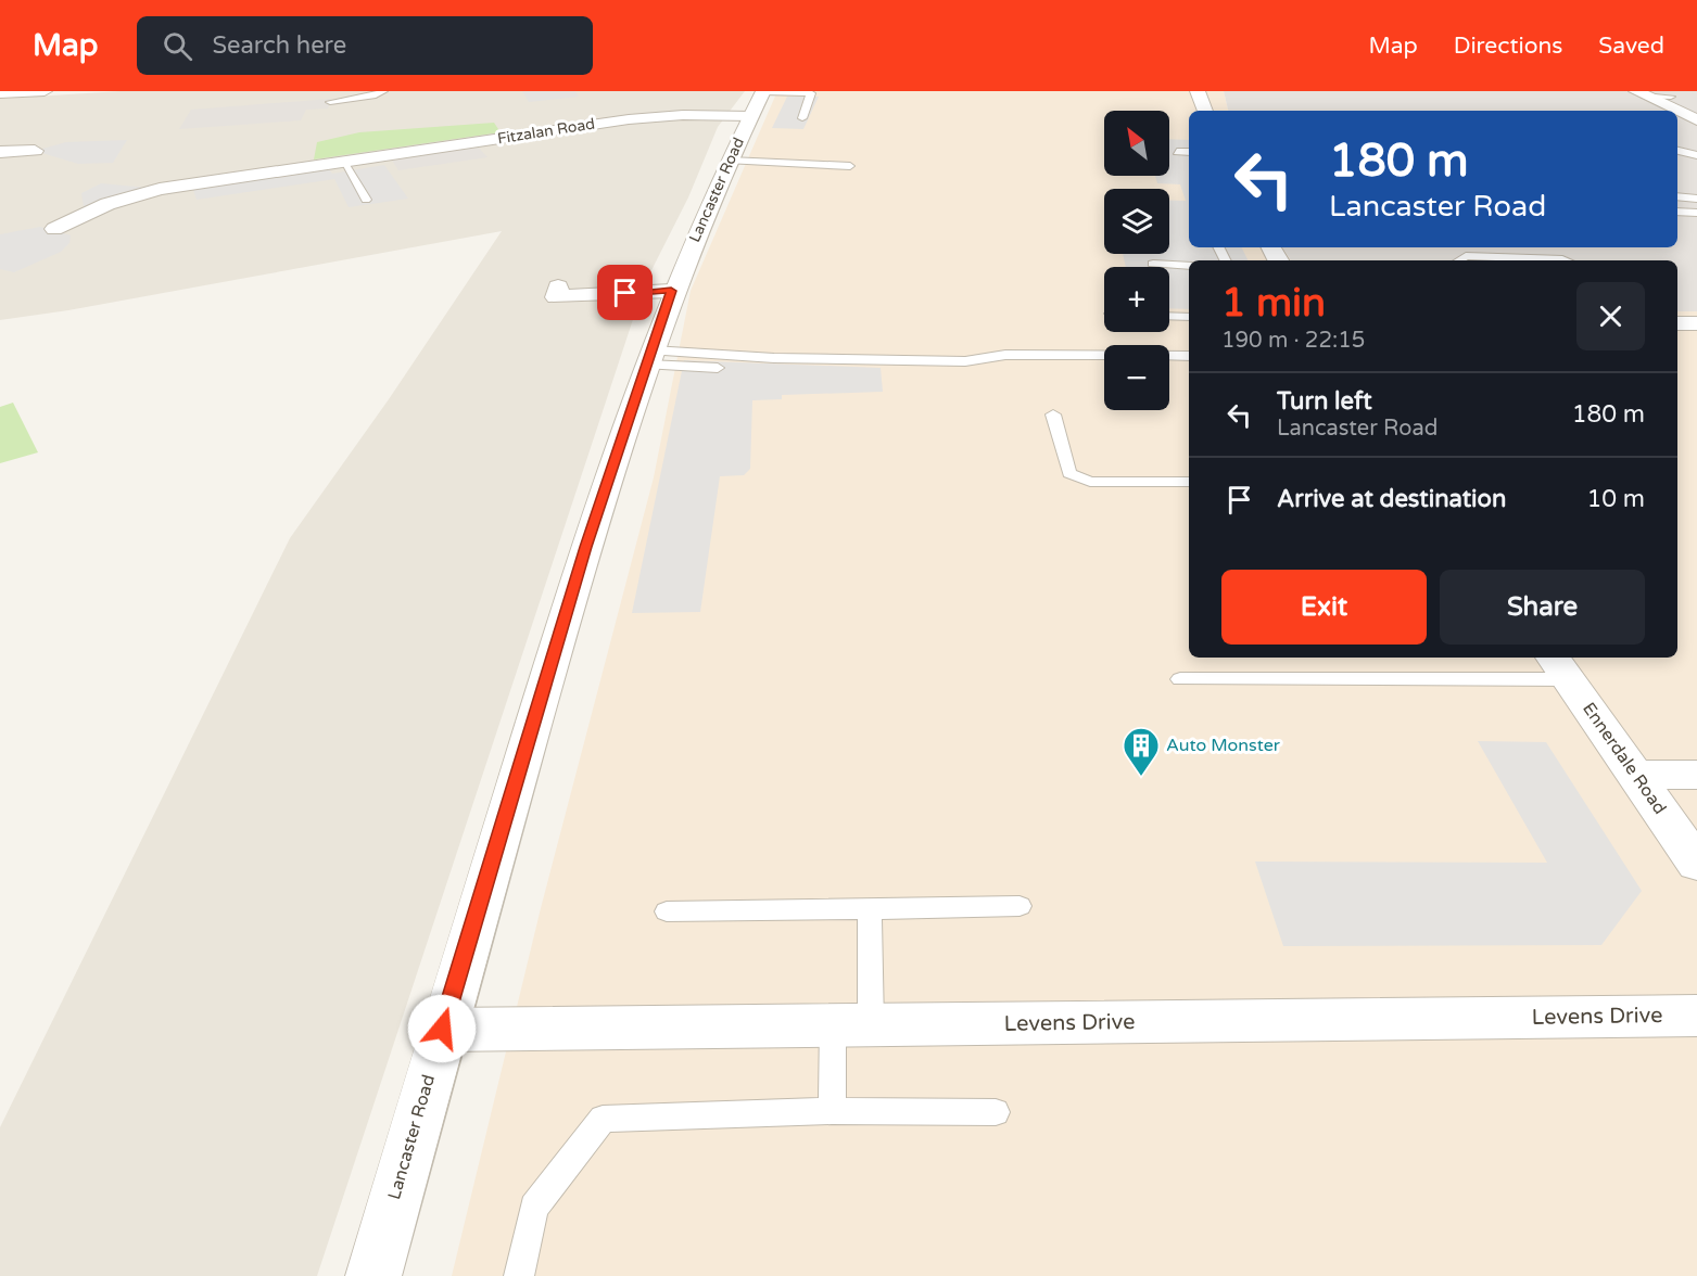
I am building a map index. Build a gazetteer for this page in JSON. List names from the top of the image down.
{
  "streets": {
    "street": [
      "Fitzalan Road",
      "Lancaster Road",
      "Ennerdale Road",
      "Levens Drive"
    ]
  },
  "crossings": [
    ["Fitzalan Road", "Lancaster Road"],
    ["Lancaster Road", "Levens Drive"]
  ],
  "places": {
    "building": ["Auto Monster"]
  },
  "north": "top left",
  "page": {
    "header": "Map",
    "search": "Search here",
    "nav": ["Map", "Directions", "Saved"],
    "map_buttons": ["+", "−"],
    "turn": ["180 m", "Lancaster Road"],
    "heading": ["1 min", "190 m · 22:15"],
    "list": [
      {
        "name": "Turn left",
        "note": "Lancaster Road",
        "value": "180 m"
      },
      {
        "name": "Arrive at destination",
        "value": "10 m"
      }
    ],
    "buttons": ["Exit", "Share"]
  }
}
